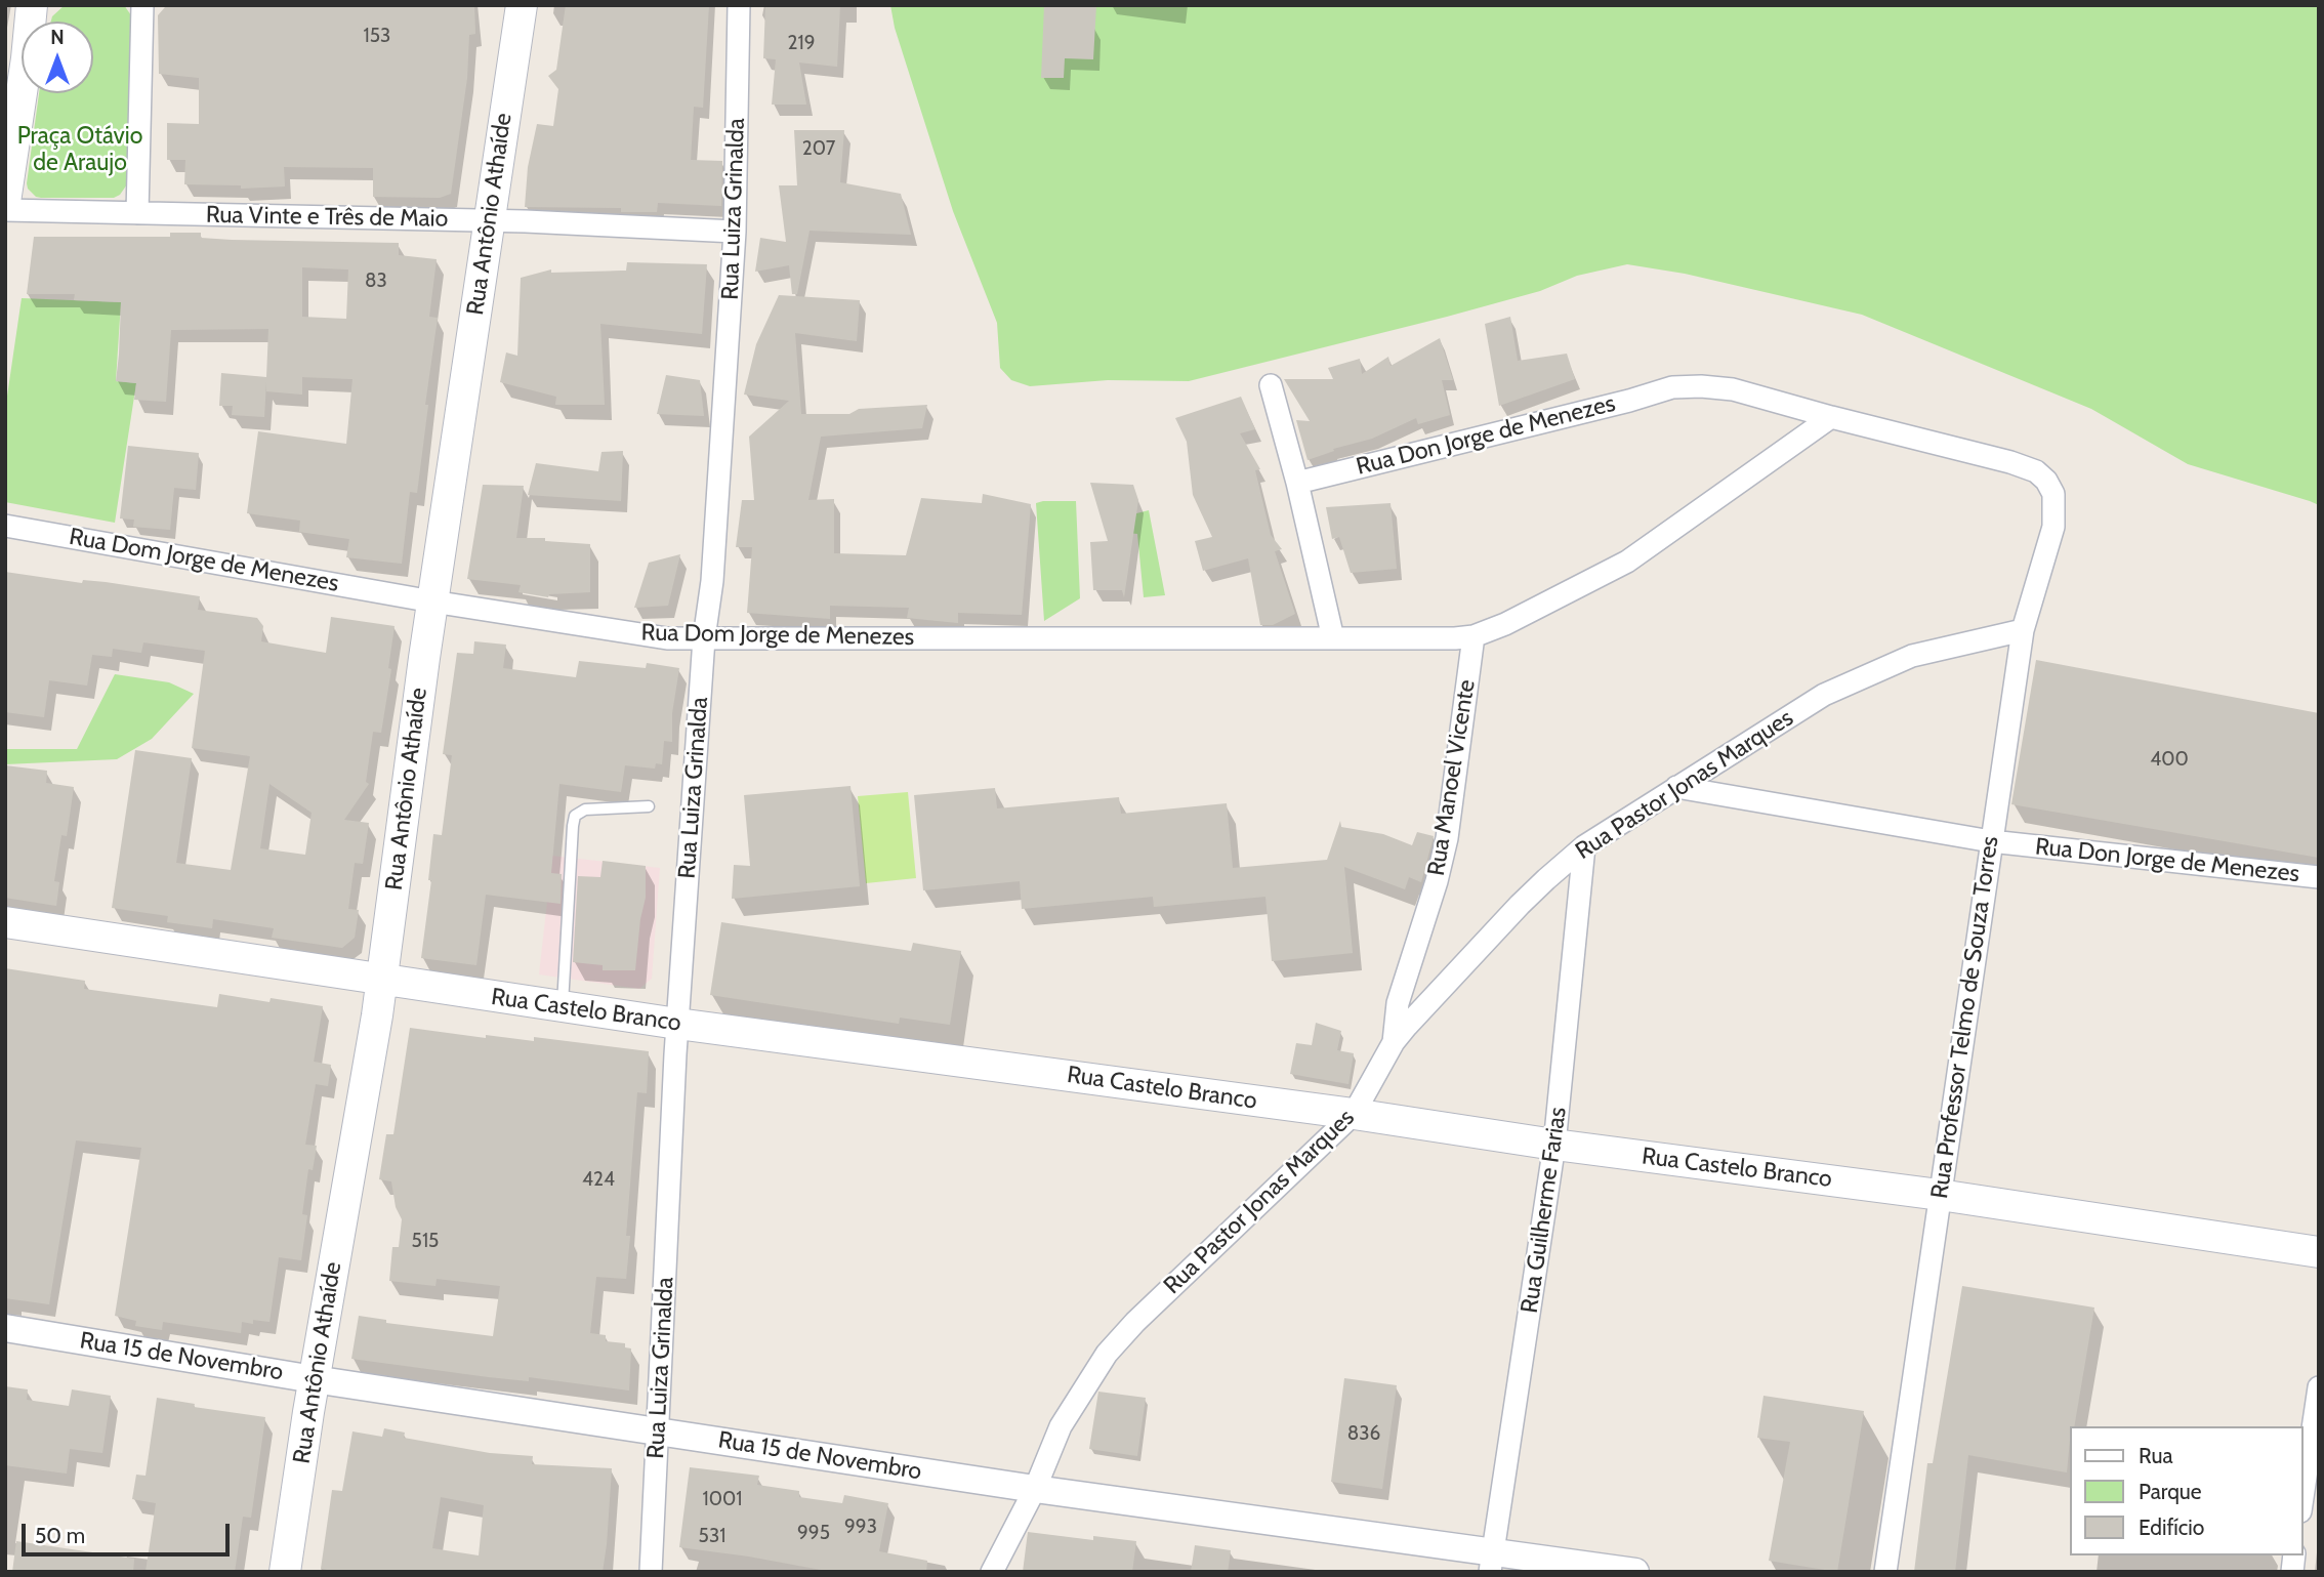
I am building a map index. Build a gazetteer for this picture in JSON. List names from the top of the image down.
{
  "streets": {
    "main road": ["Rua Antônio Athaíde", "Rua Castelo Branco"],
    "street": [
      "Rua Luiza Grinalda",
      "Rua Vinte e Três de Maio",
      "Rua Don Jorge de Menezes",
      "Rua Dom Jorge de Menezes",
      "Rua Manoel Vicente",
      "Rua Pastor Jonas Marques",
      "Rua Professor Telmo de Souza Torres",
      "Rua Guilherme Farias",
      "Rua 15 de Novembro"
    ]
  },
  "crossings": [
    ["Rua Luiza Grinalda", "Rua Vinte e Três de Maio"],
    ["Rua Luiza Grinalda", "Rua Dom Jorge de Menezes"],
    ["Rua Luiza Grinalda", "Rua Castelo Branco"],
    ["Rua Luiza Grinalda", "Rua 15 de Novembro"],
    ["Rua Antônio Athaíde", "Rua Vinte e Três de Maio"],
    ["Rua Antônio Athaíde", "Rua Dom Jorge de Menezes"],
    ["Rua Antônio Athaíde", "Rua Castelo Branco"],
    ["Rua Antônio Athaíde", "Rua 15 de Novembro"],
    ["Rua Don Jorge de Menezes", "Rua Pastor Jonas Marques"],
    ["Rua Don Jorge de Menezes", "Rua Professor Telmo de Souza Torres"],
    ["Rua Dom Jorge de Menezes", "Rua Manoel Vicente"],
    ["Rua Manoel Vicente", "Rua Pastor Jonas Marques"],
    ["Rua Pastor Jonas Marques", "Rua Castelo Branco"],
    ["Rua Pastor Jonas Marques", "Rua Professor Telmo de Souza Torres"],
    ["Rua Pastor Jonas Marques", "Rua Guilherme Farias"],
    ["Rua Pastor Jonas Marques", "Rua 15 de Novembro"],
    ["Rua Castelo Branco", "Rua Professor Telmo de Souza Torres"],
    ["Rua Castelo Branco", "Rua Guilherme Farias"],
    ["Rua Guilherme Farias", "Rua 15 de Novembro"]
  ],
  "parks": ["Praça Otávio de Araujo"],
  "house_numbers": [
    "153",
    "219",
    "207",
    "83",
    "400",
    "424",
    "515",
    "836",
    "1001",
    "993",
    "995",
    "531"
  ],
  "legend": ["Rua", "Parque", "Edifício"],
  "scale_bar": "50 m",
  "north": "top"
}
